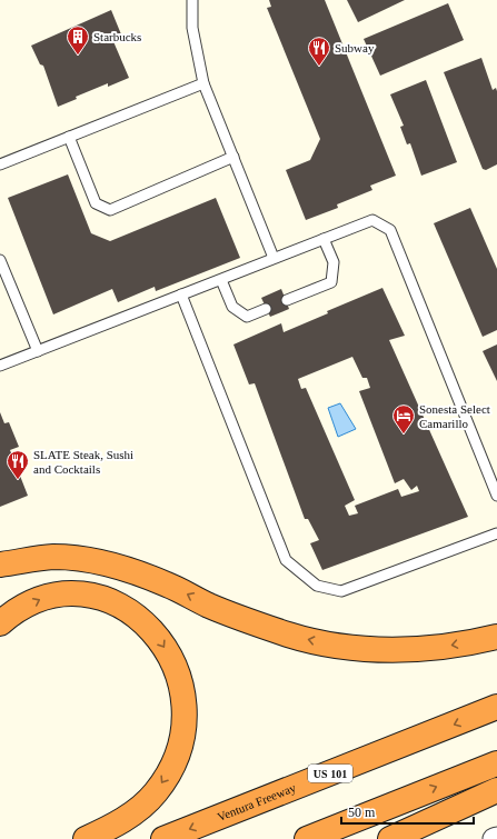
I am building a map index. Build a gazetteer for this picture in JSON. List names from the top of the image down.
{
  "streets": {
    "highway": ["US 101", "Ventura Freeway"]
  },
  "places": {
    "building": ["Starbucks"],
    "restaurant": ["Subway", "SLATE Steak, Sushi and Cocktails"],
    "hotel": ["Sonesta Select Camarillo"]
  },
  "scale_bar": "50 m"
}
